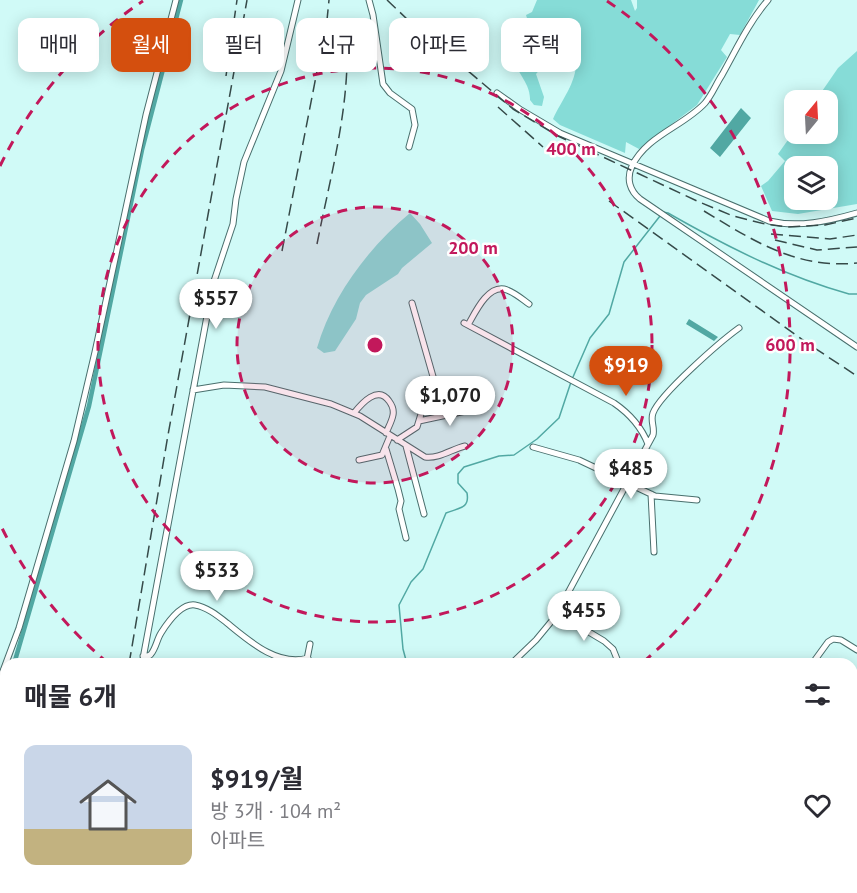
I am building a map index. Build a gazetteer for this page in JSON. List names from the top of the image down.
{
  "north": "top",
  "page": {
    "chip": [
      "매매",
      "월세",
      "필터",
      "신규",
      "아파트",
      "주택"
    ],
    "price": [
      "$557",
      "$919",
      "$1,070",
      "$485",
      "$533",
      "$455"
    ],
    "heading": "매물 6개",
    "list": [
      {
        "name": "$919/월",
        "note": "방 3개 · 104 m² · 아파트"
      }
    ]
  },
  "rings": ["400 m", "200 m", "600 m"]
}
